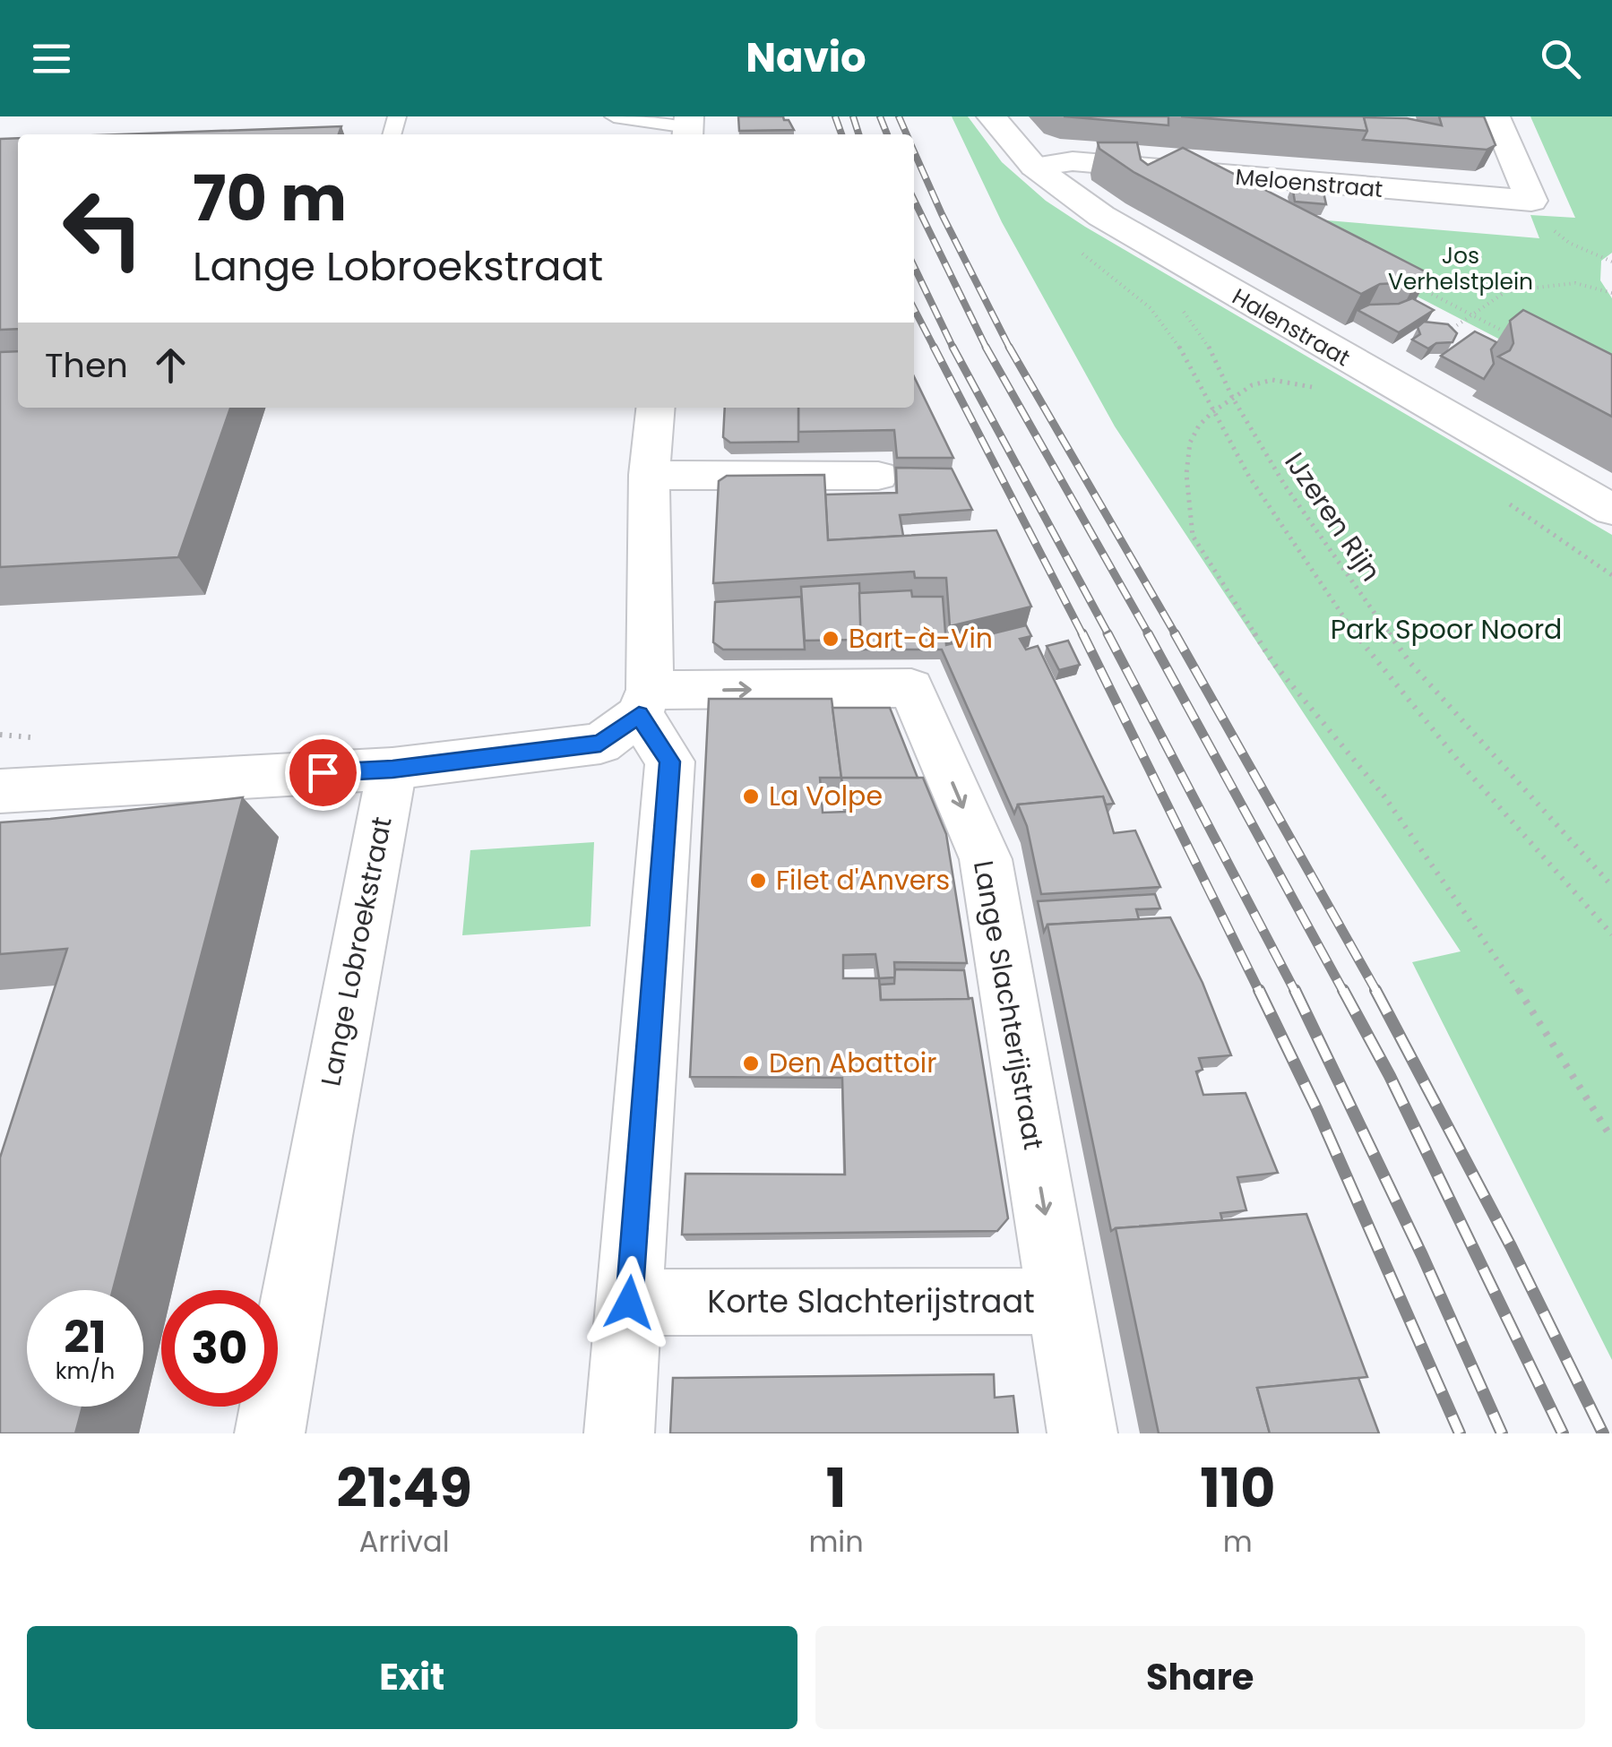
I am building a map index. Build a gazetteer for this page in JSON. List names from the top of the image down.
{
  "streets": {
    "street": [
      "Meloenstraat",
      "Halenstraat",
      "Lange Lobroekstraat",
      "Lange Slachterijstraat",
      "Korte Slachterijstraat"
    ],
    "path": ["IJzeren Rijn"]
  },
  "crossings": [
    ["Meloenstraat", "Halenstraat"],
    ["Lange Slachterijstraat", "Korte Slachterijstraat"]
  ],
  "one_way": ["Lange Slachterijstraat"],
  "parks": ["Jos Verhelstplein", "Park Spoor Noord"],
  "places": [
    "Bart-à-Vin",
    "La Volpe",
    "Filet d'Anvers",
    "Den Abattoir"
  ],
  "page": {
    "header": "Navio",
    "turn": ["70 m", "Lange Lobroekstraat"],
    "then": "Then",
    "speed": "21 km/h",
    "limit": "30",
    "eta": [
      "21:49",
      "Arrival",
      "1",
      "min",
      "110",
      "m"
    ],
    "buttons": ["Exit", "Share"]
  }
}
